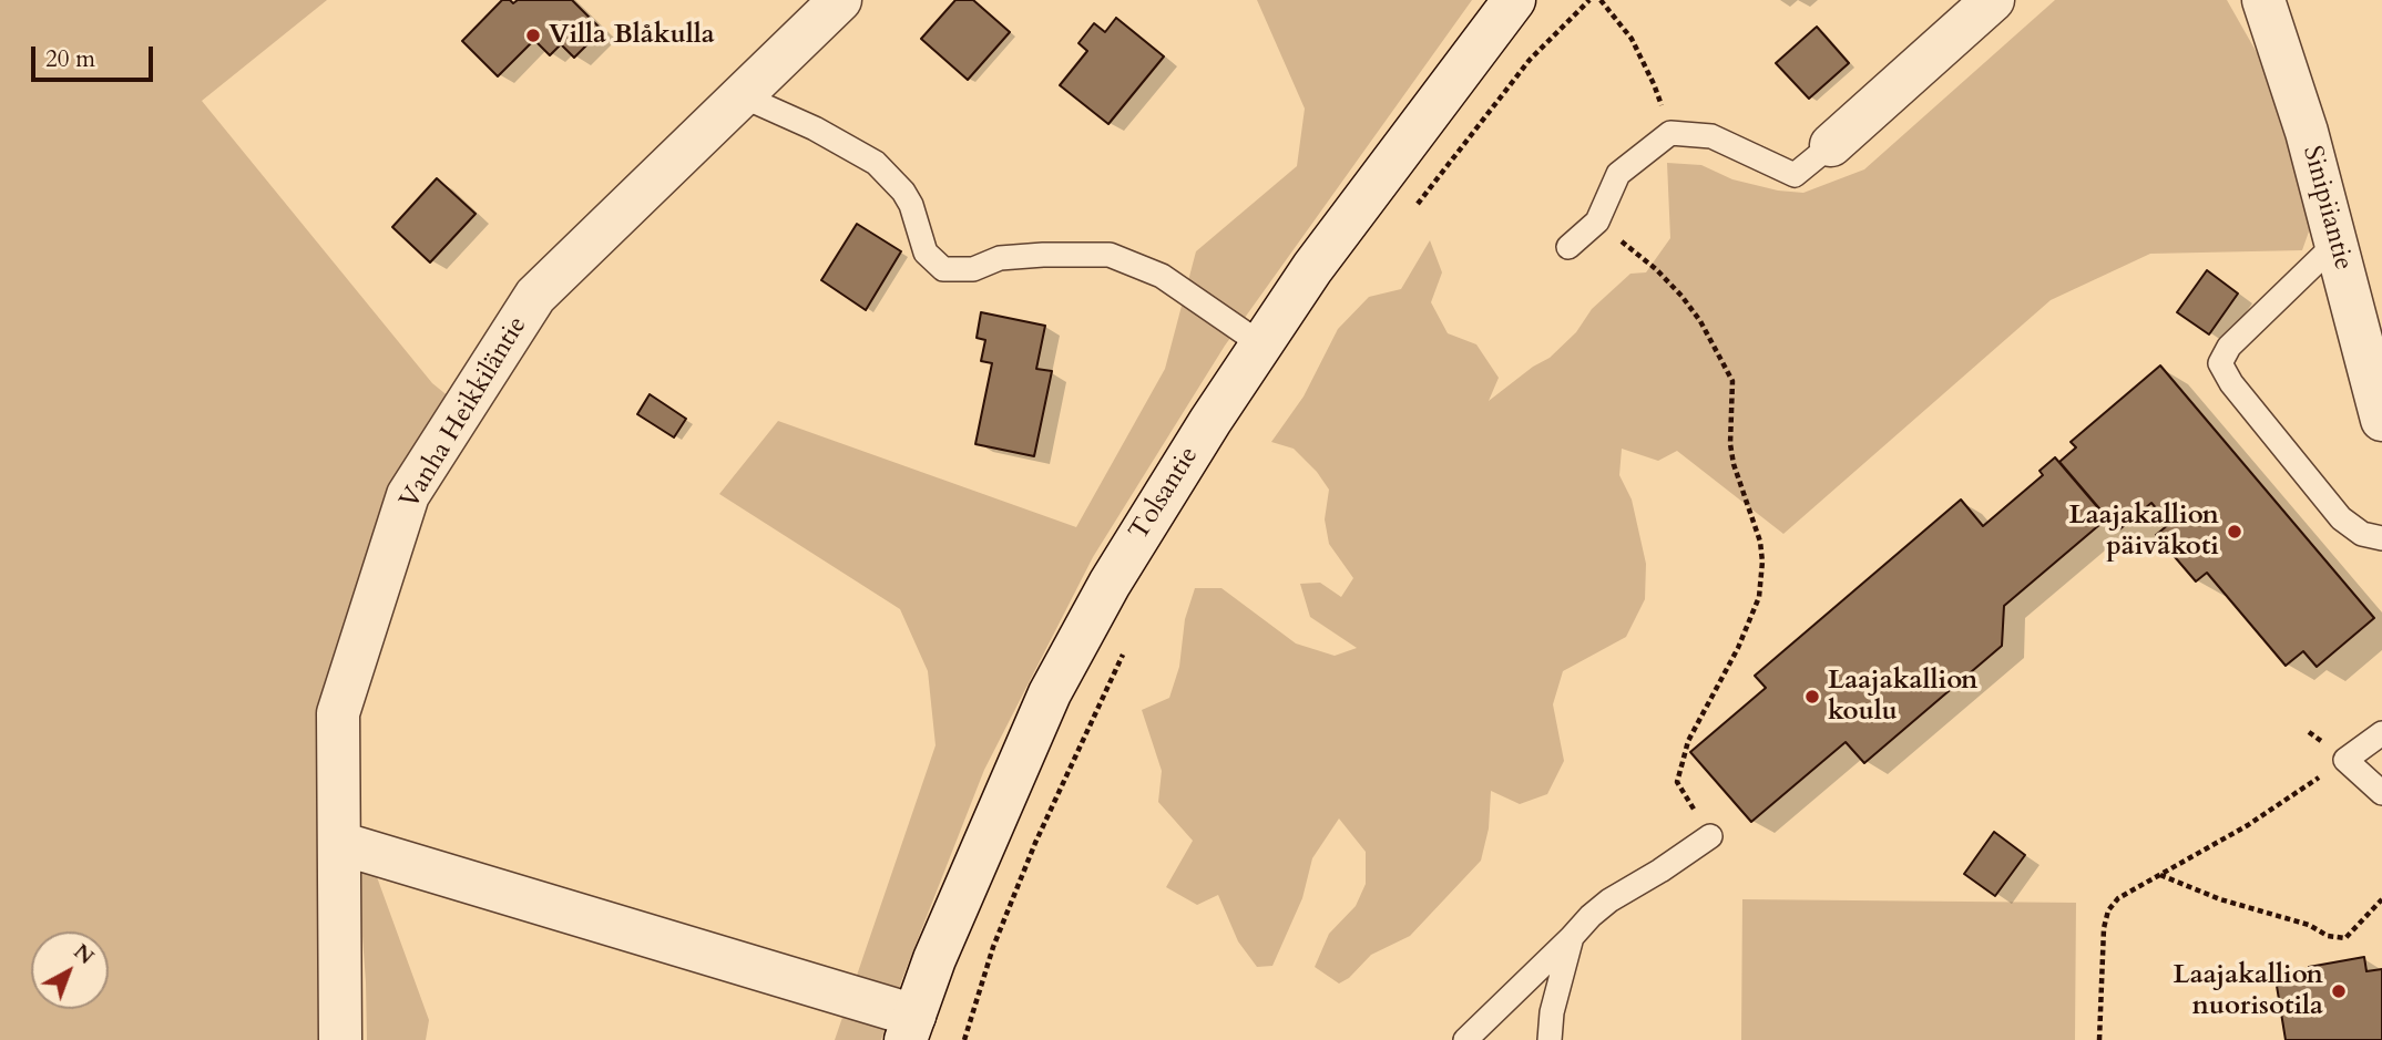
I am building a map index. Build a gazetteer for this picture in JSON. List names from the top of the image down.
{
  "streets": {
    "street": ["Sinipiiantie", "Vanha Heikkiläntie", "Tolsantie"]
  },
  "places": [
    "Villa Blåkulla",
    "Laajakallion päiväkoti",
    "Laajakallion koulu",
    "Laajakallion nuorisotila"
  ],
  "scale_bar": "20 m",
  "north": "top right"
}
